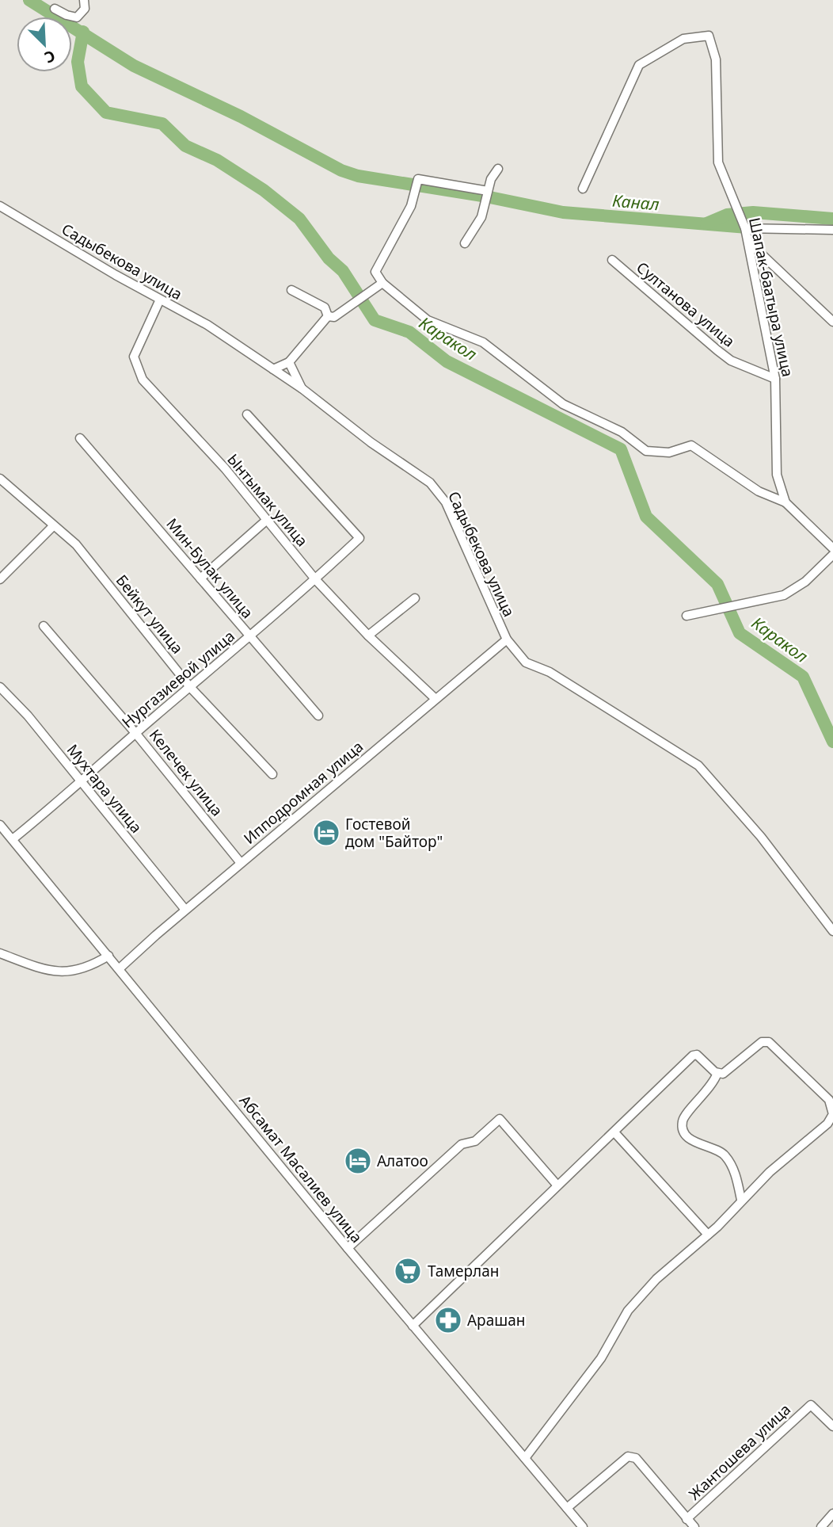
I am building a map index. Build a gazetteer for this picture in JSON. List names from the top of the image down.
{
  "streets": {
    "street": [
      "Садыбекова улица",
      "Шапак-баатыра улица",
      "Султанова улица",
      "Ынтымак улица",
      "Мин-Булак улица",
      "Бейкут улица",
      "Нургазиевой улица",
      "Келечек улица",
      "Мухтара улица",
      "Ипподромная улица",
      "Абсамат Масалиев улица",
      "Жантошева улица"
    ]
  },
  "crossings": [
    ["Садыбекова улица", "Ынтымак улица"],
    ["Садыбекова улица", "Ипподромная улица"],
    ["Шапак-баатыра улица", "Султанова улица"],
    ["Ынтымак улица", "Нургазиевой улица"],
    ["Ынтымак улица", "Ипподромная улица"],
    ["Мин-Булак улица", "Нургазиевой улица"],
    ["Бейкут улица", "Нургазиевой улица"],
    ["Нургазиевой улица", "Келечек улица"],
    ["Нургазиевой улица", "Мухтара улица"],
    ["Нургазиевой улица", "Абсамат Масалиев улица"],
    ["Келечек улица", "Ипподромная улица"],
    ["Мухтара улица", "Ипподромная улица"],
    ["Ипподромная улица", "Абсамат Масалиев улица"]
  ],
  "water": ["Канал", "Каракол"],
  "places": {
    "hotel": ["Гостевой дом \"Байтор\"", "Алатоо"],
    "supermarket": ["Тамерлан"],
    "pharmacy": ["Арашан"]
  },
  "north": "bottom right"
}
